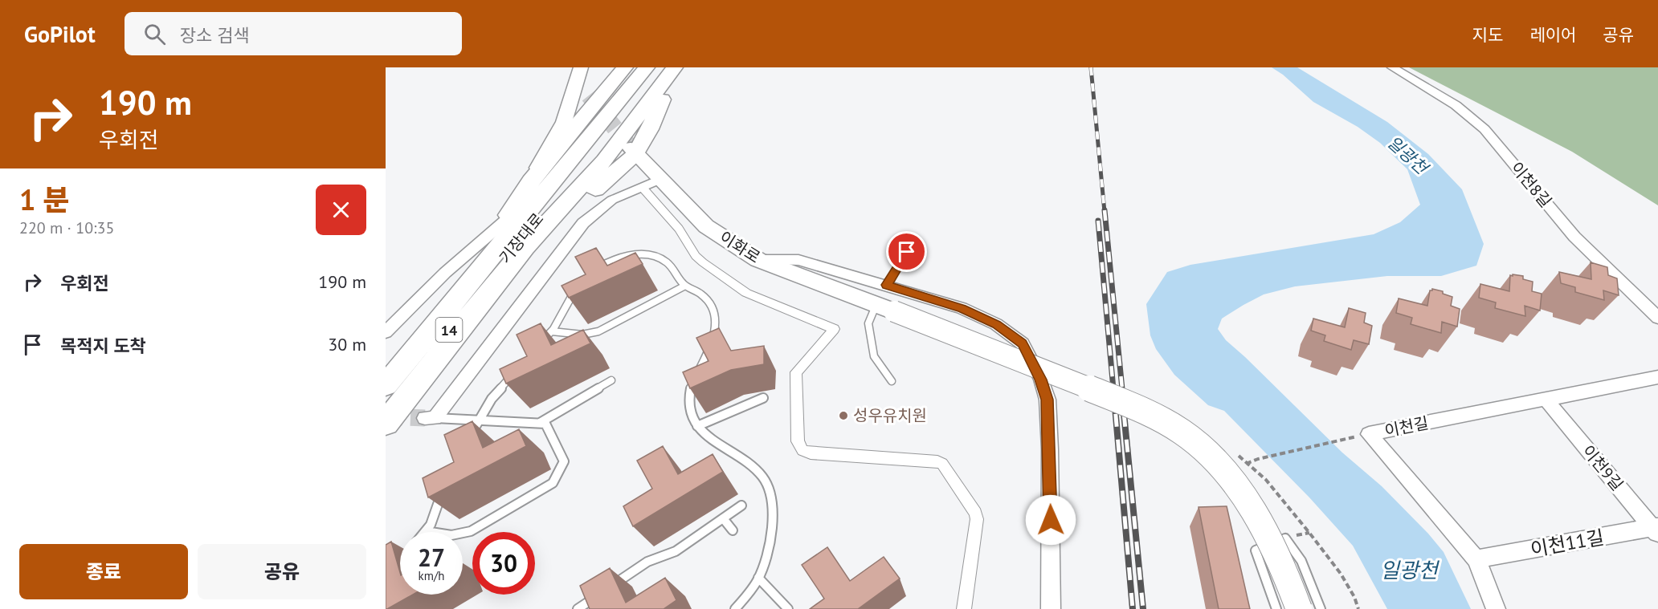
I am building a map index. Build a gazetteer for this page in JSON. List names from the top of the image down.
{
  "streets": {
    "main road": ["기장대로", "이화로", "14"],
    "street": [
      "이천8길",
      "이천길",
      "이천9길",
      "이천11길"
    ]
  },
  "crossings": [
    ["이천길", "이천9길"],
    ["이천길", "이천11길"],
    ["이천9길", "이천11길"]
  ],
  "water": ["일광천"],
  "places": ["성우유치원"],
  "page": {
    "header": "GoPilot",
    "search": "장소 검색",
    "nav": ["지도", "레이어", "공유"],
    "turn": ["190 m", "우회전"],
    "heading": ["1 분", "220 m · 10:35"],
    "list": [
      {
        "name": "우회전",
        "value": "190 m"
      },
      {
        "name": "목적지 도착",
        "value": "30 m"
      }
    ],
    "speed": "27 km/h",
    "limit": "30",
    "buttons": ["종료", "공유"]
  }
}
